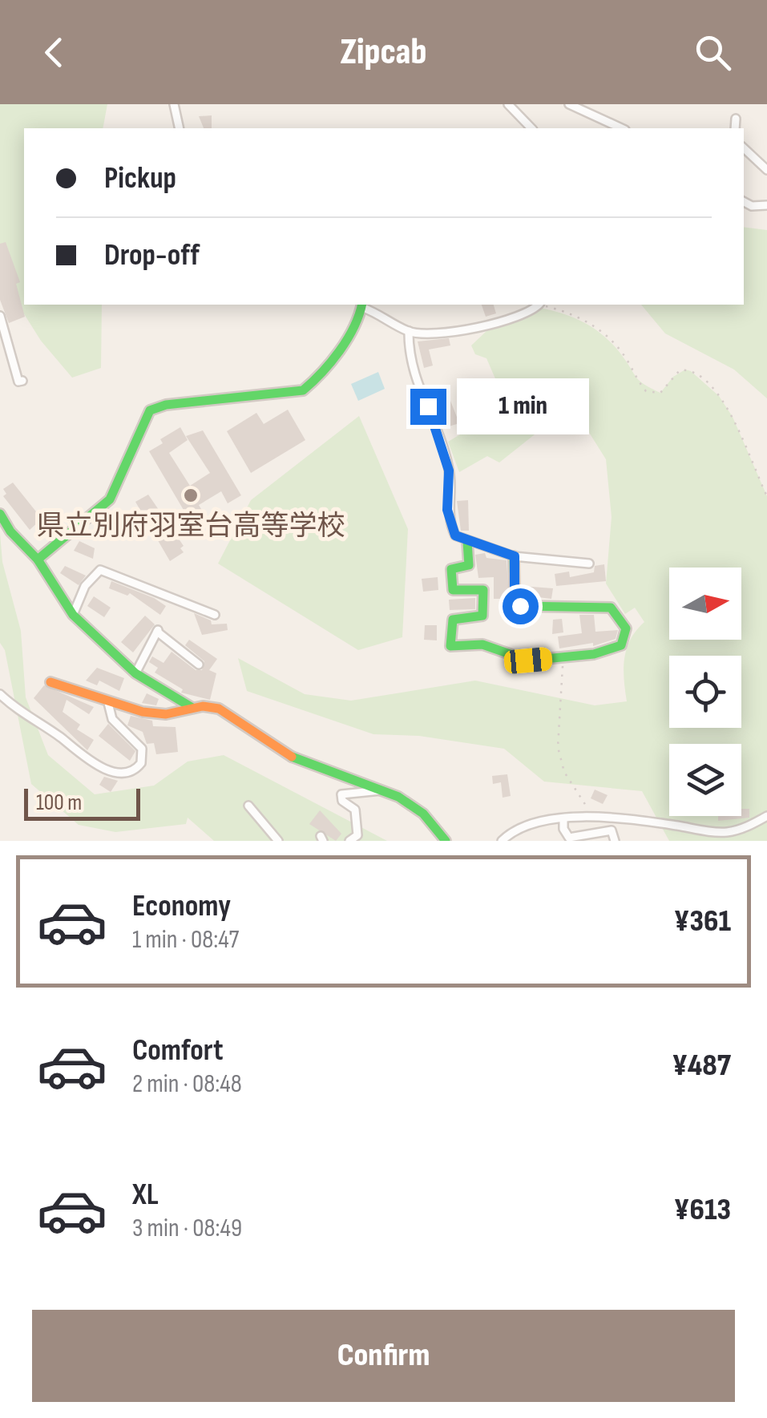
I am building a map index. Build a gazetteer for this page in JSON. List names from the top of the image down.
{
  "places": ["県立別府羽室台高等学校"],
  "scale_bar": "100 m",
  "north": "right",
  "page": {
    "header": "Zipcab",
    "banner": ["Pickup", "Drop-off"],
    "bubble": "1 min",
    "scale": "100 m",
    "list": [
      {
        "name": "Economy",
        "note": "1 min · 08:47",
        "value": "¥361"
      },
      {
        "name": "Comfort",
        "note": "2 min · 08:48",
        "value": "¥487"
      },
      {
        "name": "XL",
        "note": "3 min · 08:49",
        "value": "¥613"
      }
    ],
    "buttons": "Confirm"
  }
}
